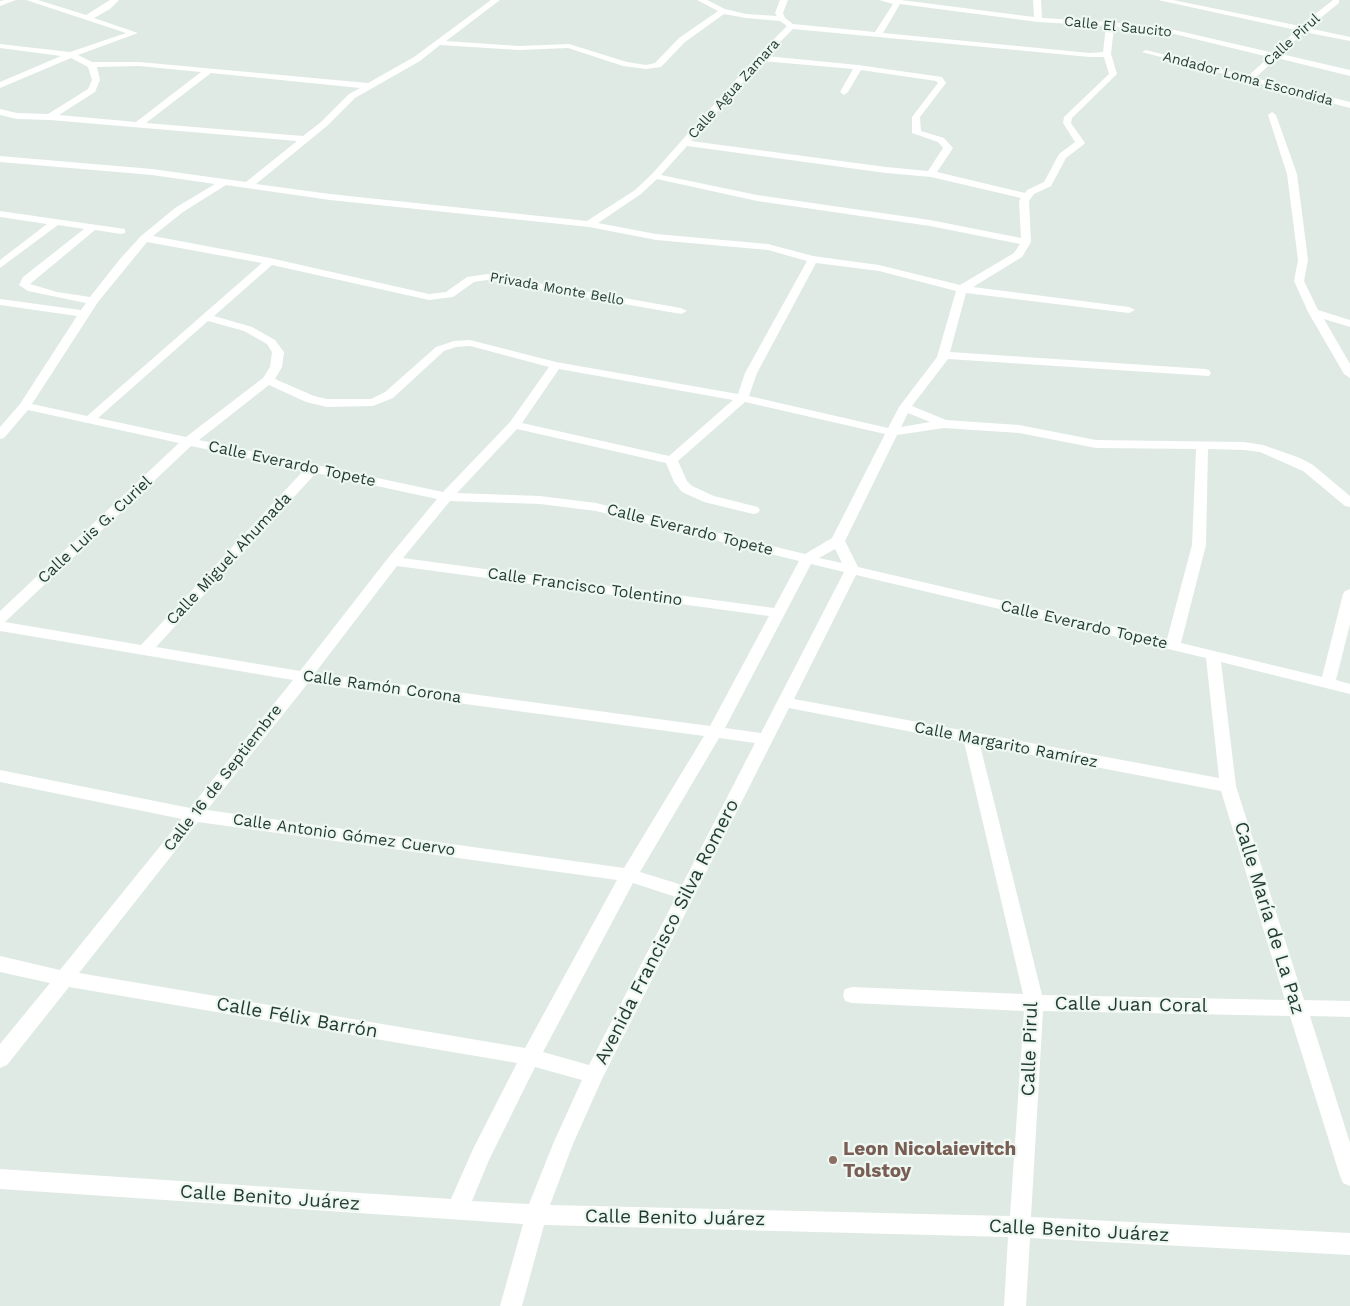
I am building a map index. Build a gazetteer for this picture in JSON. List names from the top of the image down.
{
  "streets": {
    "street": [
      "Calle El Saucito",
      "Calle Pirul",
      "Andador Loma Escondida",
      "Calle Agua Zamara",
      "Privada Monte Bello",
      "Calle Everardo Topete",
      "Calle Luis G. Curiel",
      "Calle Miguel Ahumada",
      "Calle Francisco Tolentino",
      "Calle Ramón Corona",
      "Calle Margarito Ramírez",
      "Calle 16 de Septiembre",
      "Calle Antonio Gómez Cuervo",
      "Calle María de La Paz",
      "Avenida Francisco Silva Romero",
      "Calle Juan Coral",
      "Calle Félix Barrón",
      "Calle Benito Juárez"
    ]
  },
  "crossings": [
    ["Calle El Saucito", "Calle Pirul"],
    ["Calle Pirul", "Andador Loma Escondida"],
    ["Calle Pirul", "Calle Margarito Ramírez"],
    ["Calle Pirul", "Calle Juan Coral"],
    ["Calle Pirul", "Calle Benito Juárez"],
    ["Calle Everardo Topete", "Calle Luis G. Curiel"],
    ["Calle Everardo Topete", "Calle Miguel Ahumada"],
    ["Calle Everardo Topete", "Calle 16 de Septiembre"],
    ["Calle Everardo Topete", "Calle María de La Paz"],
    ["Calle Everardo Topete", "Avenida Francisco Silva Romero"],
    ["Calle Miguel Ahumada", "Calle Ramón Corona"],
    ["Calle Francisco Tolentino", "Calle 16 de Septiembre"],
    ["Calle Ramón Corona", "Calle 16 de Septiembre"],
    ["Calle Ramón Corona", "Avenida Francisco Silva Romero"],
    ["Calle Margarito Ramírez", "Calle María de La Paz"],
    ["Calle Margarito Ramírez", "Avenida Francisco Silva Romero"],
    ["Calle 16 de Septiembre", "Calle Antonio Gómez Cuervo"],
    ["Calle 16 de Septiembre", "Calle Félix Barrón"],
    ["Calle Antonio Gómez Cuervo", "Avenida Francisco Silva Romero"],
    ["Calle María de La Paz", "Calle Juan Coral"],
    ["Avenida Francisco Silva Romero", "Calle Félix Barrón"],
    ["Avenida Francisco Silva Romero", "Calle Benito Juárez"]
  ],
  "places": ["Leon Nicolaievitch Tolstoy"]
}
